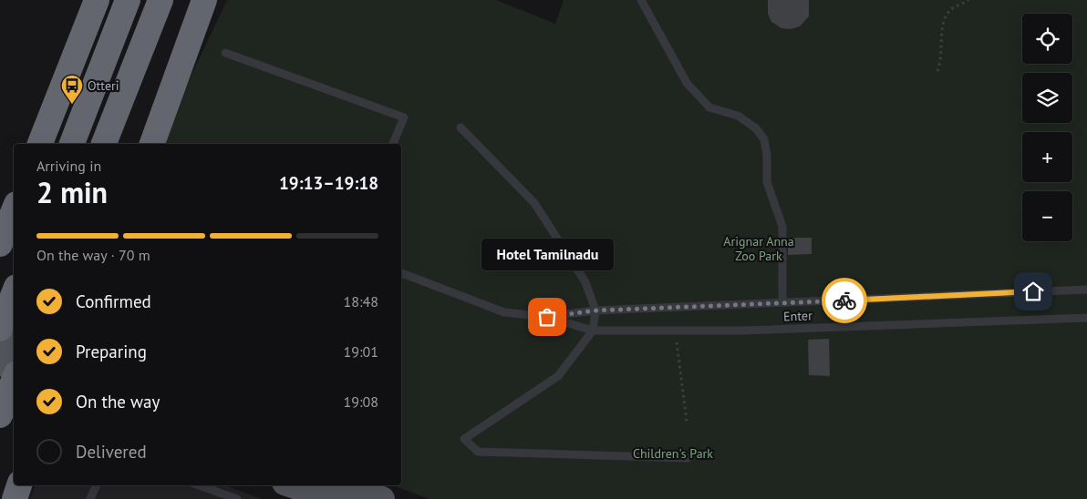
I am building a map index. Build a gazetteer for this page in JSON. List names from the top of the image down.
{
  "streets": {
    "lane": ["Enter"]
  },
  "parks": ["Arignar Anna Zoo Park", "Children's Park"],
  "places": {
    "bus stop": ["Otteri"],
    "other": ["Hotel Tamilnadu"]
  },
  "page": {
    "map_buttons": ["+", "−"],
    "heading": ["2 min", "Arriving in", "19:13–19:18"],
    "bar": "On the way · 70 m",
    "bubble": "Hotel Tamilnadu",
    "list": [
      ["Confirmed", "18:48"],
      ["Preparing", "19:01"],
      ["On the way", "19:08"],
      "Delivered"
    ]
  }
}
